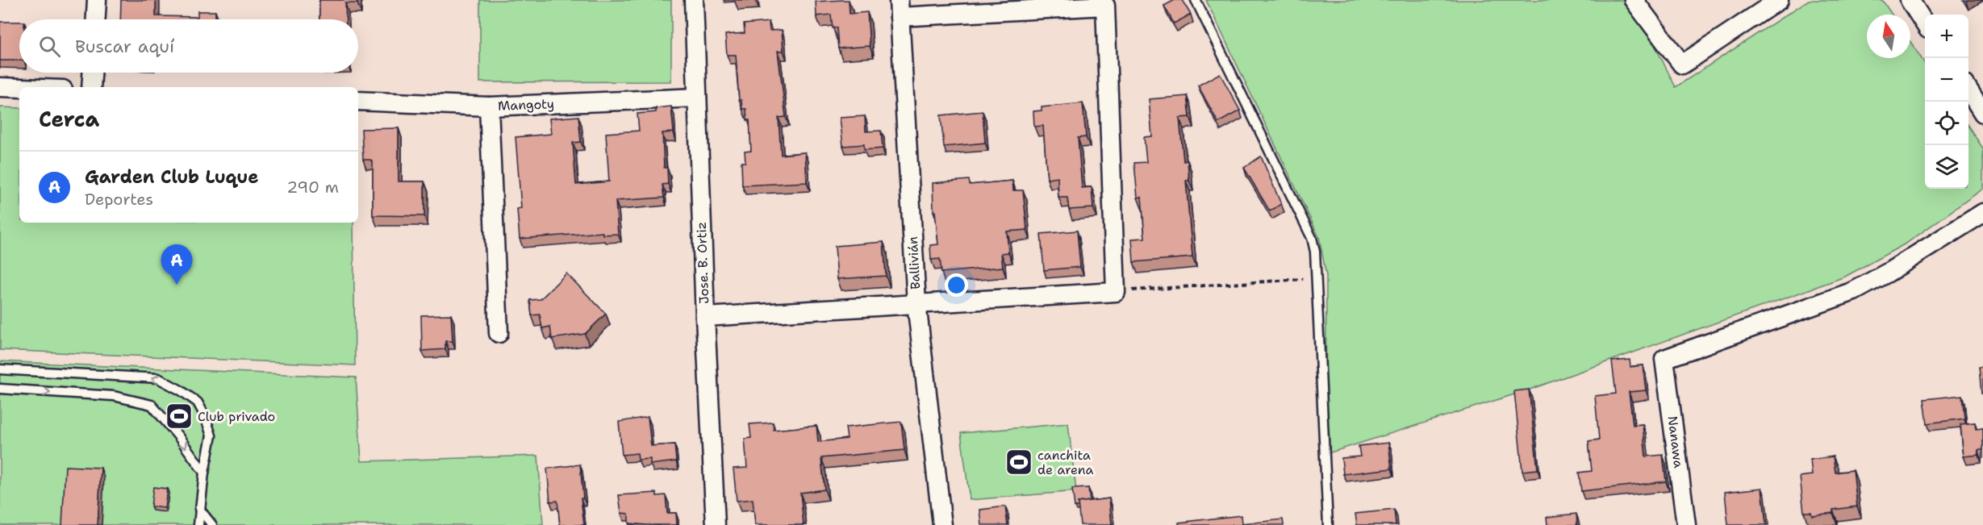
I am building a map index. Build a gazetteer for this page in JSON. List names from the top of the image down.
{
  "streets": {
    "street": [
      "Mangoty",
      "Jose. B. Ortiz",
      "Ballivián",
      "Nanawa"
    ]
  },
  "crossings": [
    ["Mangoty", "Jose. B. Ortiz"]
  ],
  "places": {
    "sports": ["Club privado", "canchita de arena"]
  },
  "north": "top",
  "page": {
    "map_buttons": ["+", "−"],
    "search": "Buscar aquí",
    "heading": "Cerca",
    "list": [
      {
        "mark": "A",
        "name": "Garden Club Luque",
        "note": "Deportes",
        "value": "290 m"
      }
    ],
    "pins": "A"
  }
}
